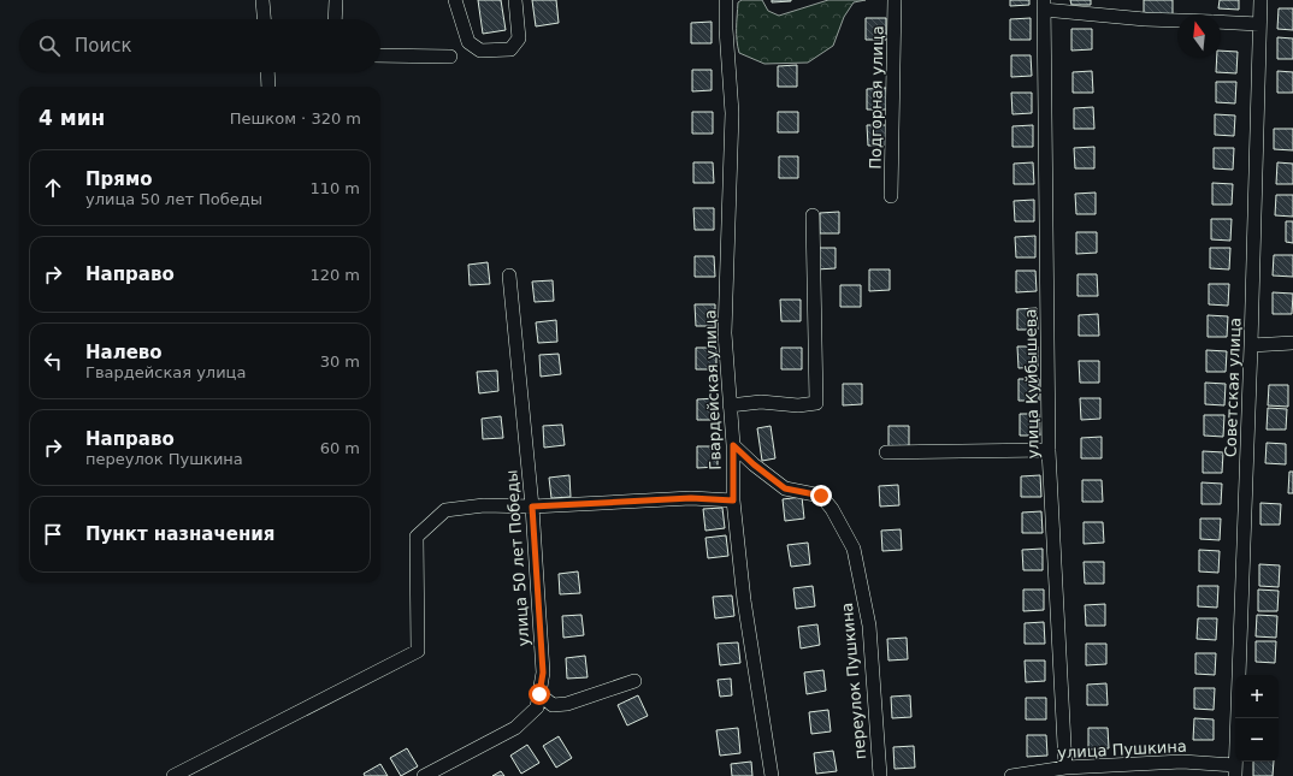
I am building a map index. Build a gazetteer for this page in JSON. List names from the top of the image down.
{
  "streets": {
    "street": [
      "Подгорная улица",
      "улица Куйбышева",
      "Советская улица",
      "Гвардейская улица",
      "улица 50 лет Победы",
      "переулок Пушкина",
      "улица Пушкина"
    ]
  },
  "crossings": [
    ["улица Куйбышева", "улица Пушкина"],
    ["Советская улица", "улица Пушкина"],
    ["Гвардейская улица", "переулок Пушкина"]
  ],
  "north": "top",
  "page": {
    "search": "Поиск",
    "heading": ["4 мин", "Пешком · 320 m"],
    "list": [
      ["Прямо", "улица 50 лет Победы", "110 m"],
      ["Направо", "120 m"],
      ["Налево", "Гвардейская улица", "30 m"],
      ["Направо", "переулок Пушкина", "60 m"],
      "Пункт назначения"
    ],
    "map_buttons": ["+", "−"]
  }
}
